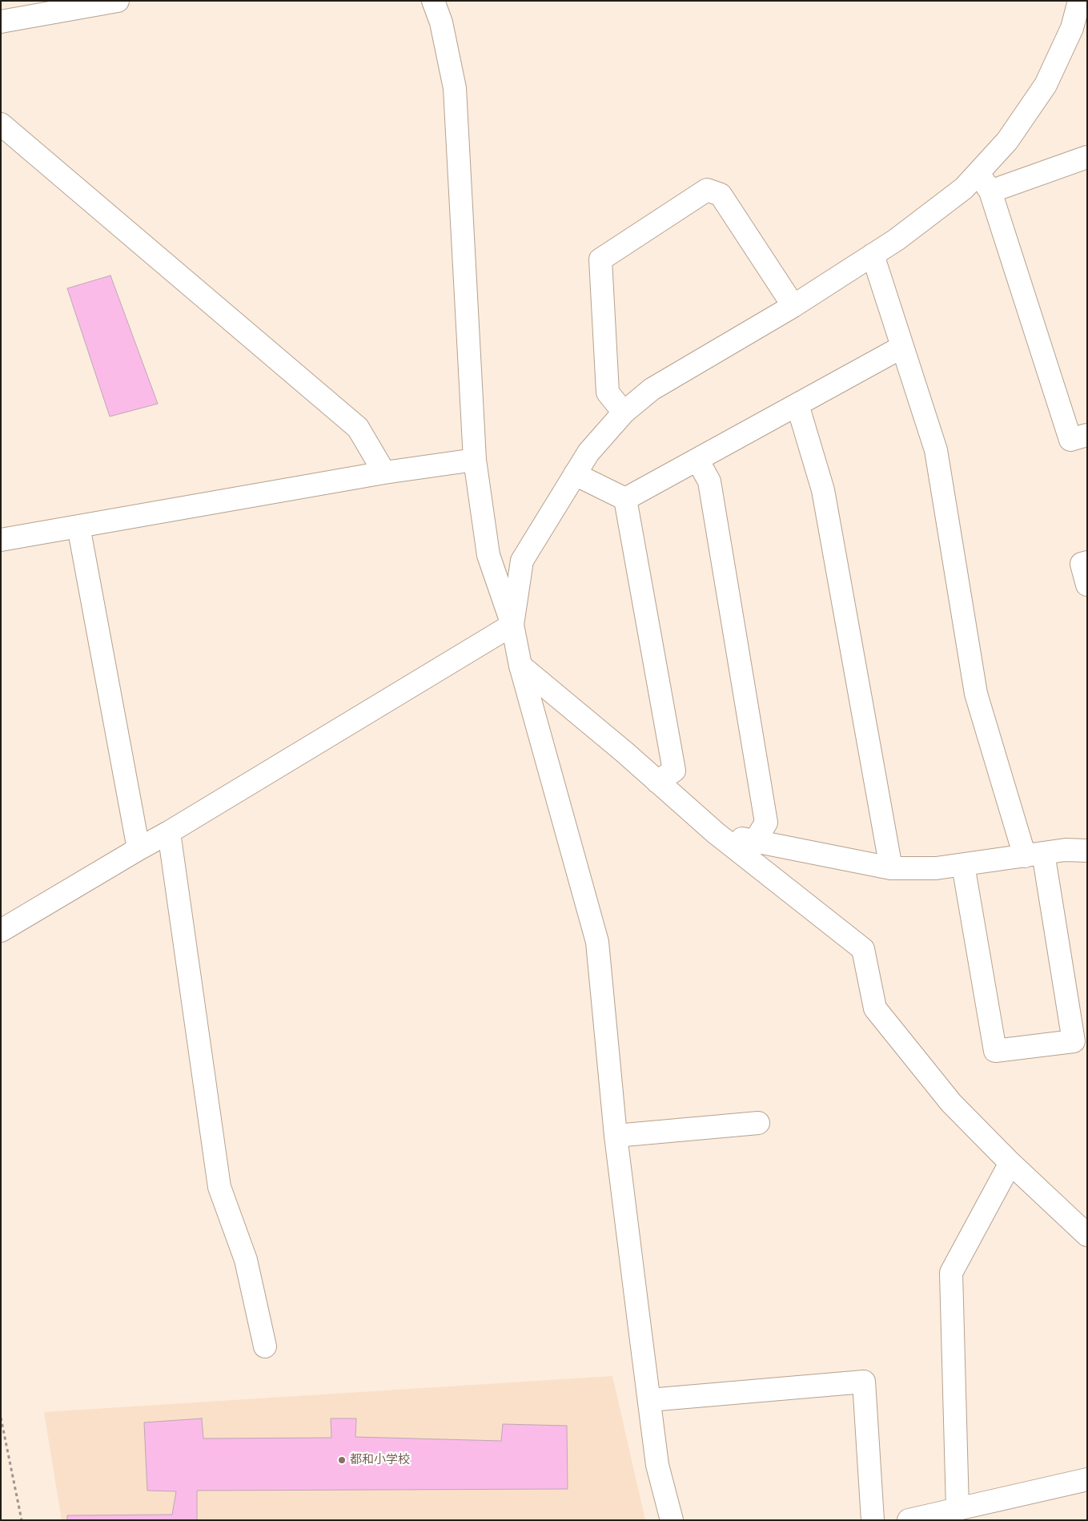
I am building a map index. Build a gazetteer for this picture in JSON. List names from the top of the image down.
{
  "places": ["都和小学校"]
}
